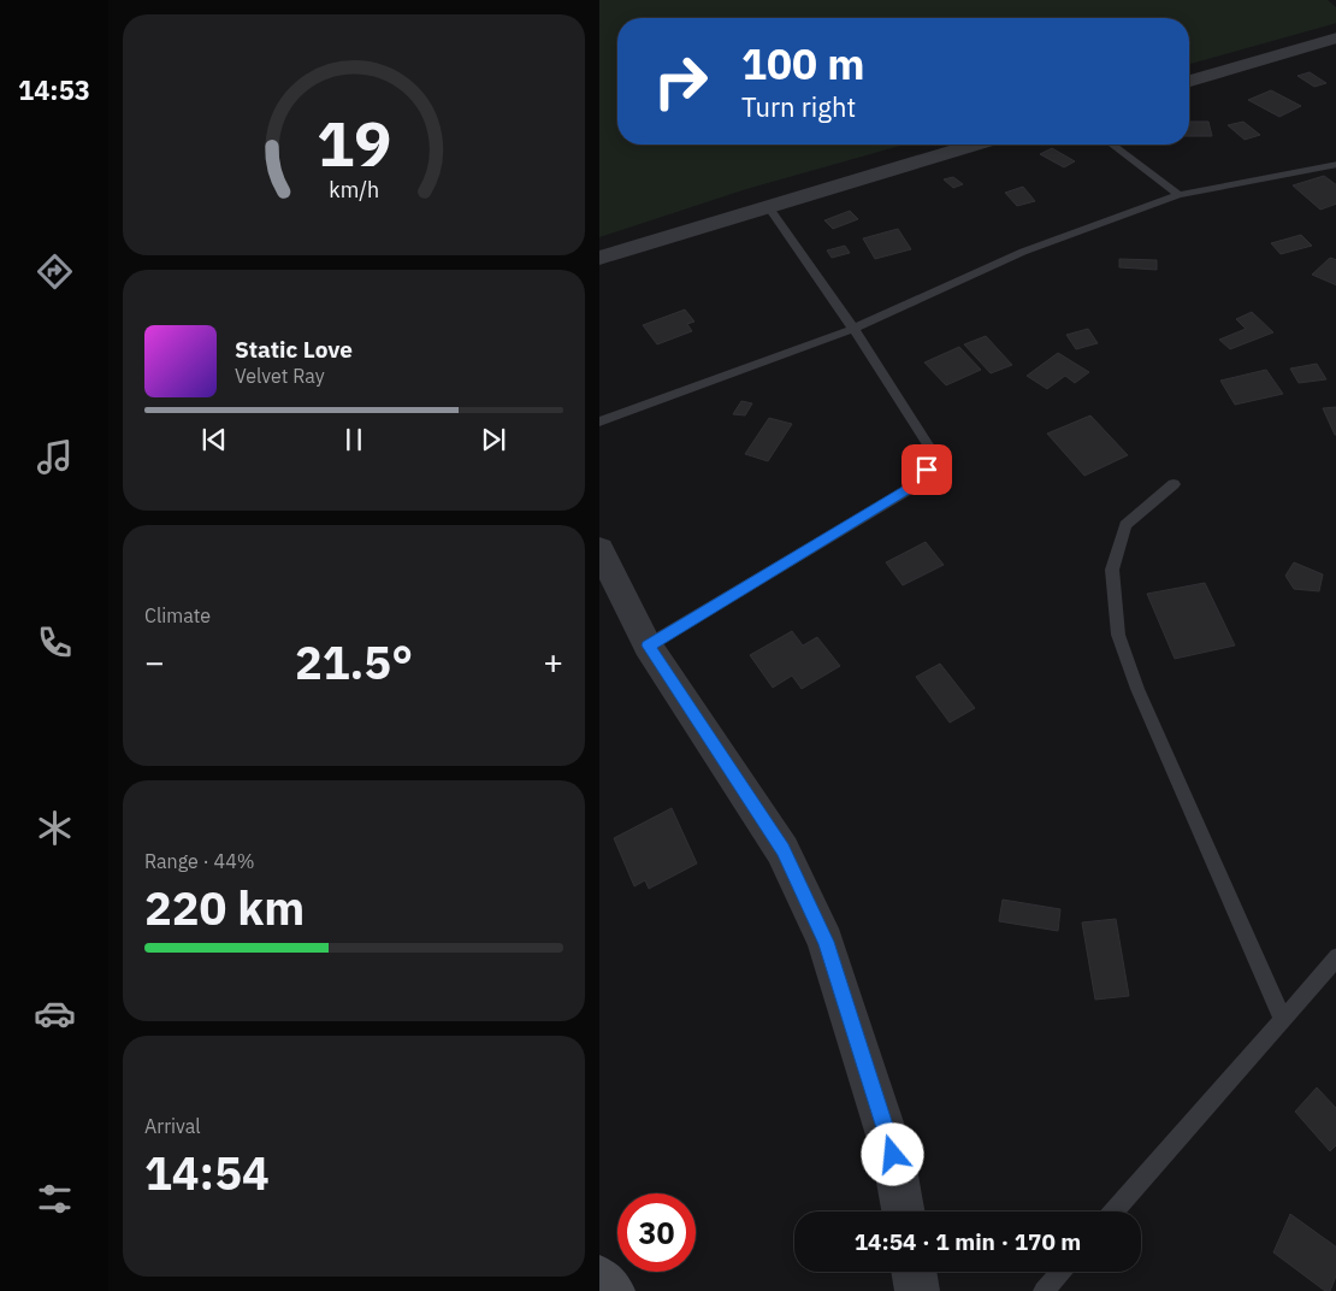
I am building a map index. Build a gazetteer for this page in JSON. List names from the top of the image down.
{
  "page": {
    "tabs": "14:53",
    "turn": ["100 m", "Turn right"],
    "song": ["Static Love", "Velvet Ray"],
    "tile": [
      "Climate",
      ["Range · 44%", "220 km"],
      ["Arrival", "14:54"]
    ],
    "heat": ["−", "21.5°", "+"],
    "limit": "30",
    "trip": "14:54 · 1 min · 170 m",
    "gauge": ["19", "km/h"]
  }
}
